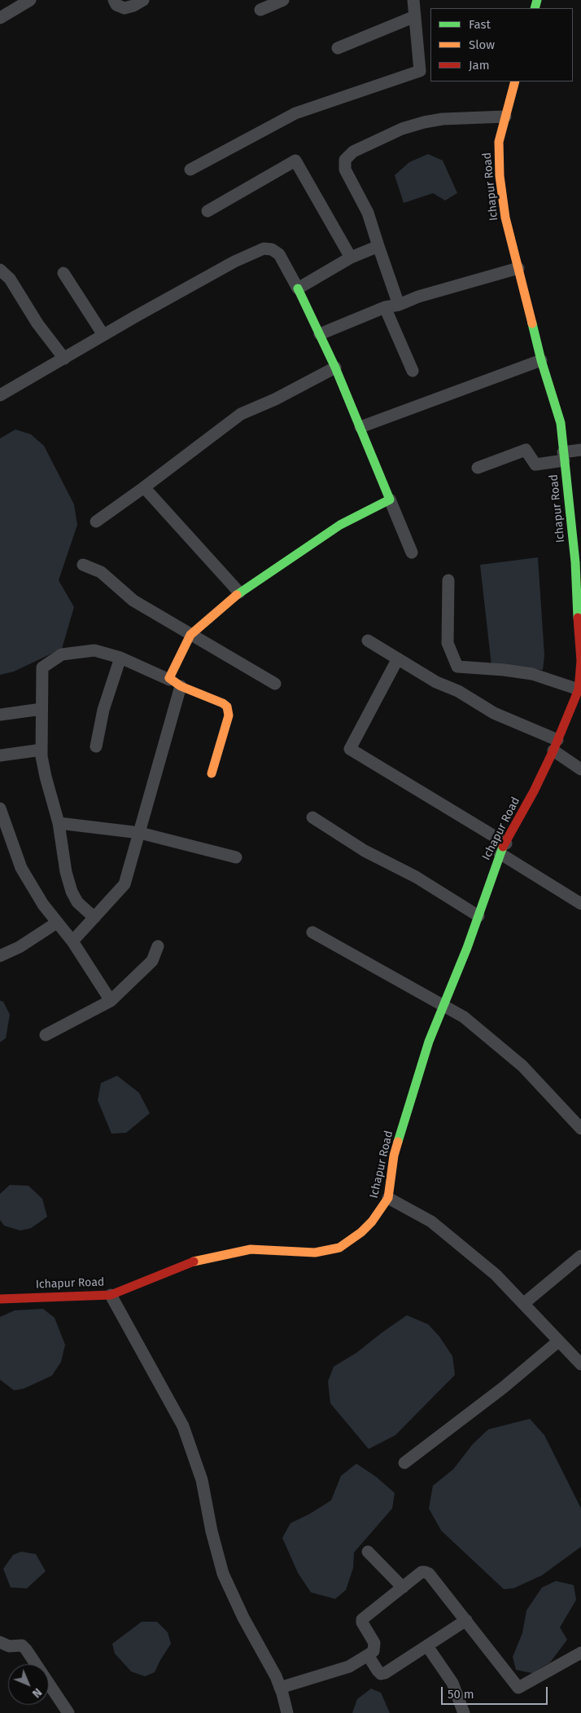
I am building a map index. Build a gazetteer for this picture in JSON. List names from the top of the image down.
{
  "streets": {
    "street": ["Ichapur Road"]
  },
  "legend": ["Fast", "Slow", "Jam"],
  "scale_bar": "50 m",
  "north": "bottom right"
}
